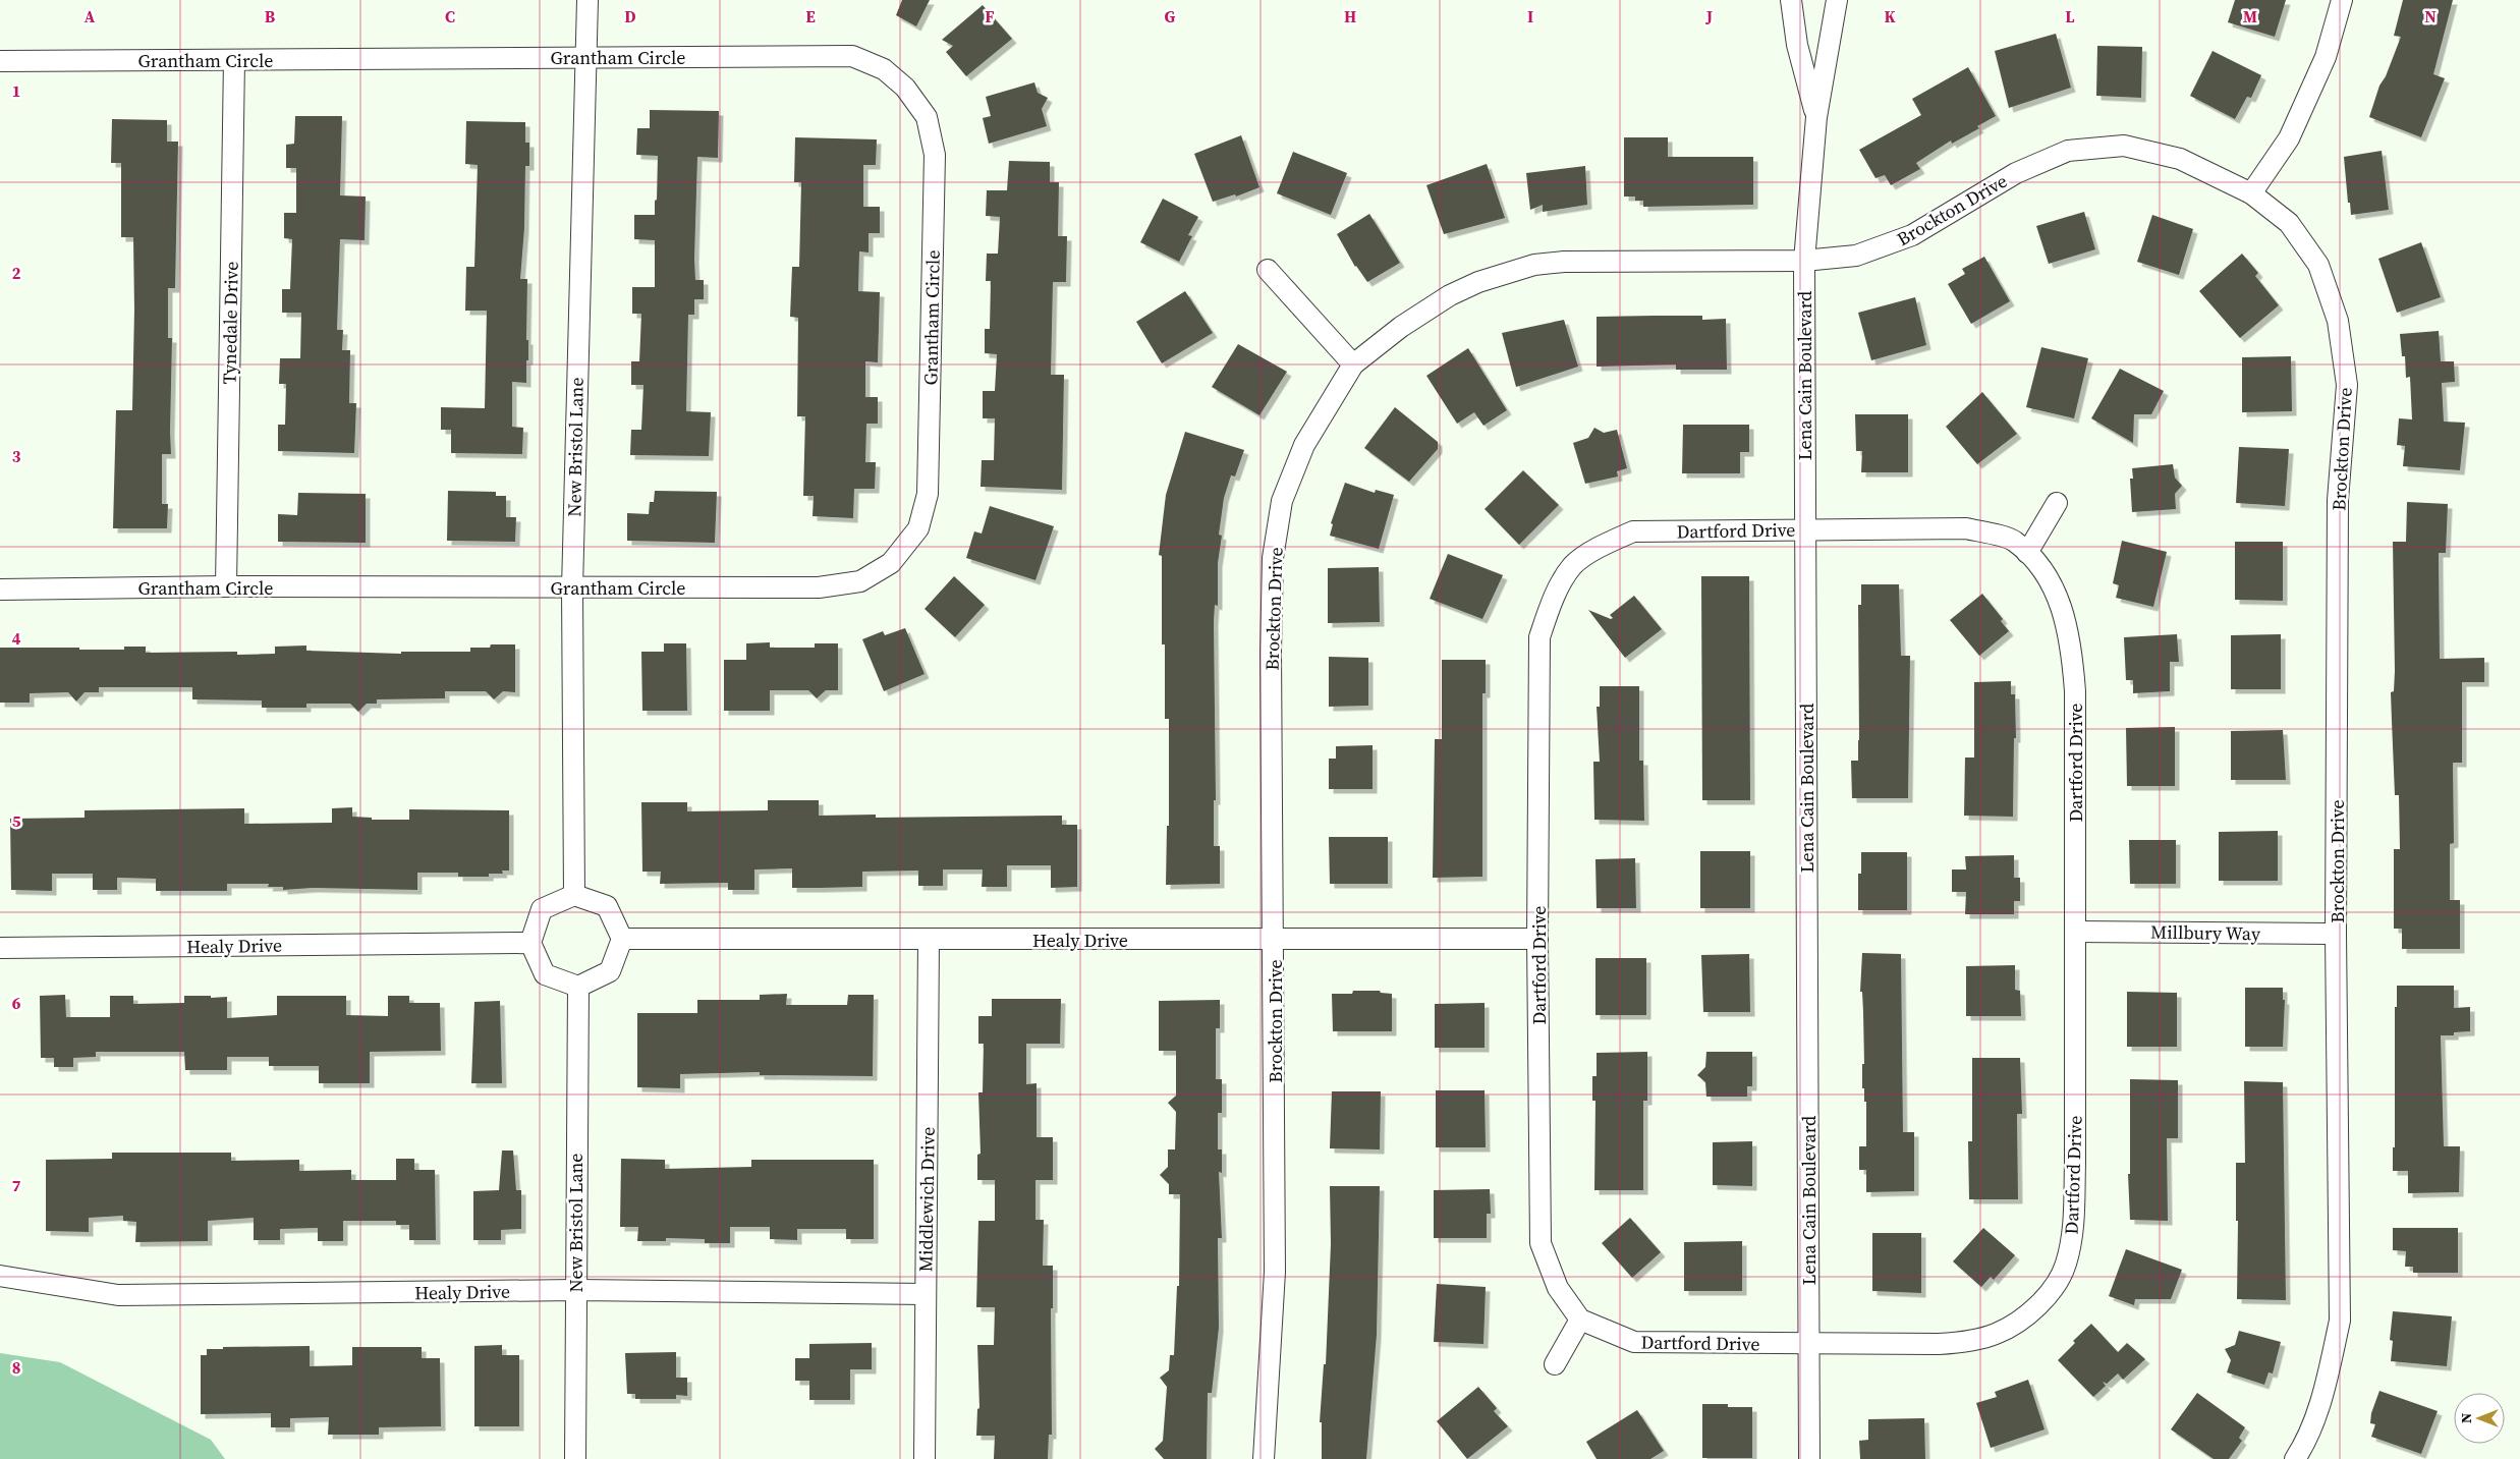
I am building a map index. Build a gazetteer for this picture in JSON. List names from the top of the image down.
{
  "streets": {
    "street": [
      "Grantham Circle",
      "Brockton Drive",
      "Tynedale Drive",
      "Lena Cain Boulevard",
      "New Bristol Lane",
      "Dartford Drive",
      "Millbury Way",
      "Healy Drive",
      "Middlewich Drive"
    ]
  },
  "crossings": [
    ["Grantham Circle", "Tynedale Drive"],
    ["Grantham Circle", "New Bristol Lane"],
    ["Brockton Drive", "Lena Cain Boulevard"],
    ["Brockton Drive", "Millbury Way"],
    ["Brockton Drive", "Healy Drive"],
    ["Lena Cain Boulevard", "Dartford Drive"],
    ["New Bristol Lane", "Healy Drive"],
    ["Dartford Drive", "Millbury Way"],
    ["Dartford Drive", "Healy Drive"],
    ["Healy Drive", "Middlewich Drive"]
  ],
  "north": "left",
  "grid": {
    "columns": [
      "A",
      "B",
      "C",
      "D",
      "E",
      "F",
      "G",
      "H",
      "I",
      "J",
      "K",
      "L",
      "M",
      "N"
    ],
    "rows": [
      "1",
      "2",
      "3",
      "4",
      "5",
      "6",
      "7",
      "8"
    ]
  }
}
